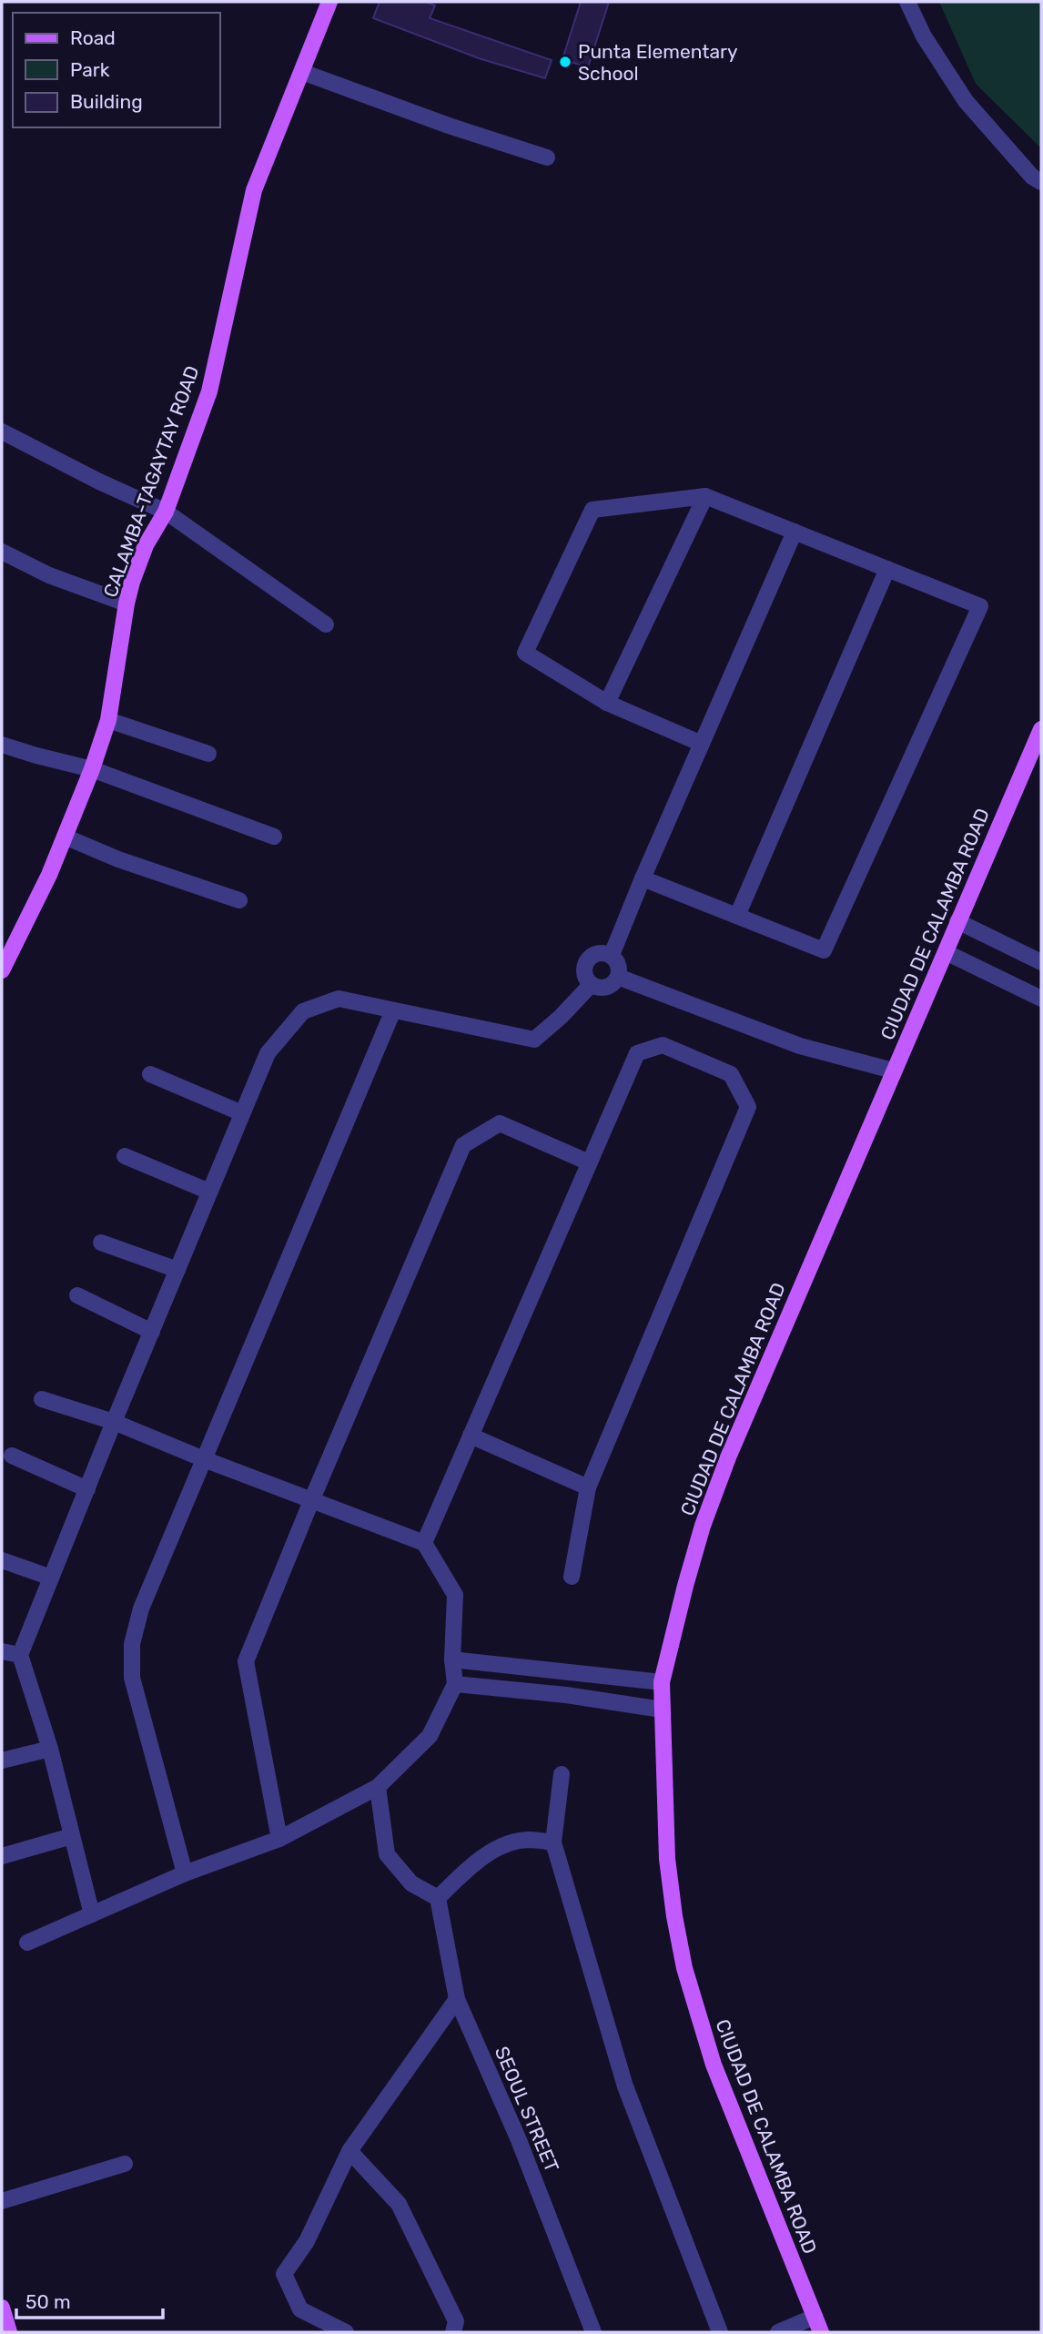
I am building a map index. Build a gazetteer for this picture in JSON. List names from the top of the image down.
{
  "streets": {
    "main road": ["CALAMBA-TAGAYTAY ROAD", "CIUDAD DE CALAMBA ROAD"],
    "street": ["SEOUL STREET"]
  },
  "places": ["Punta Elementary School"],
  "legend": ["Road", "Park", "Building"],
  "scale_bar": "50 m"
}
